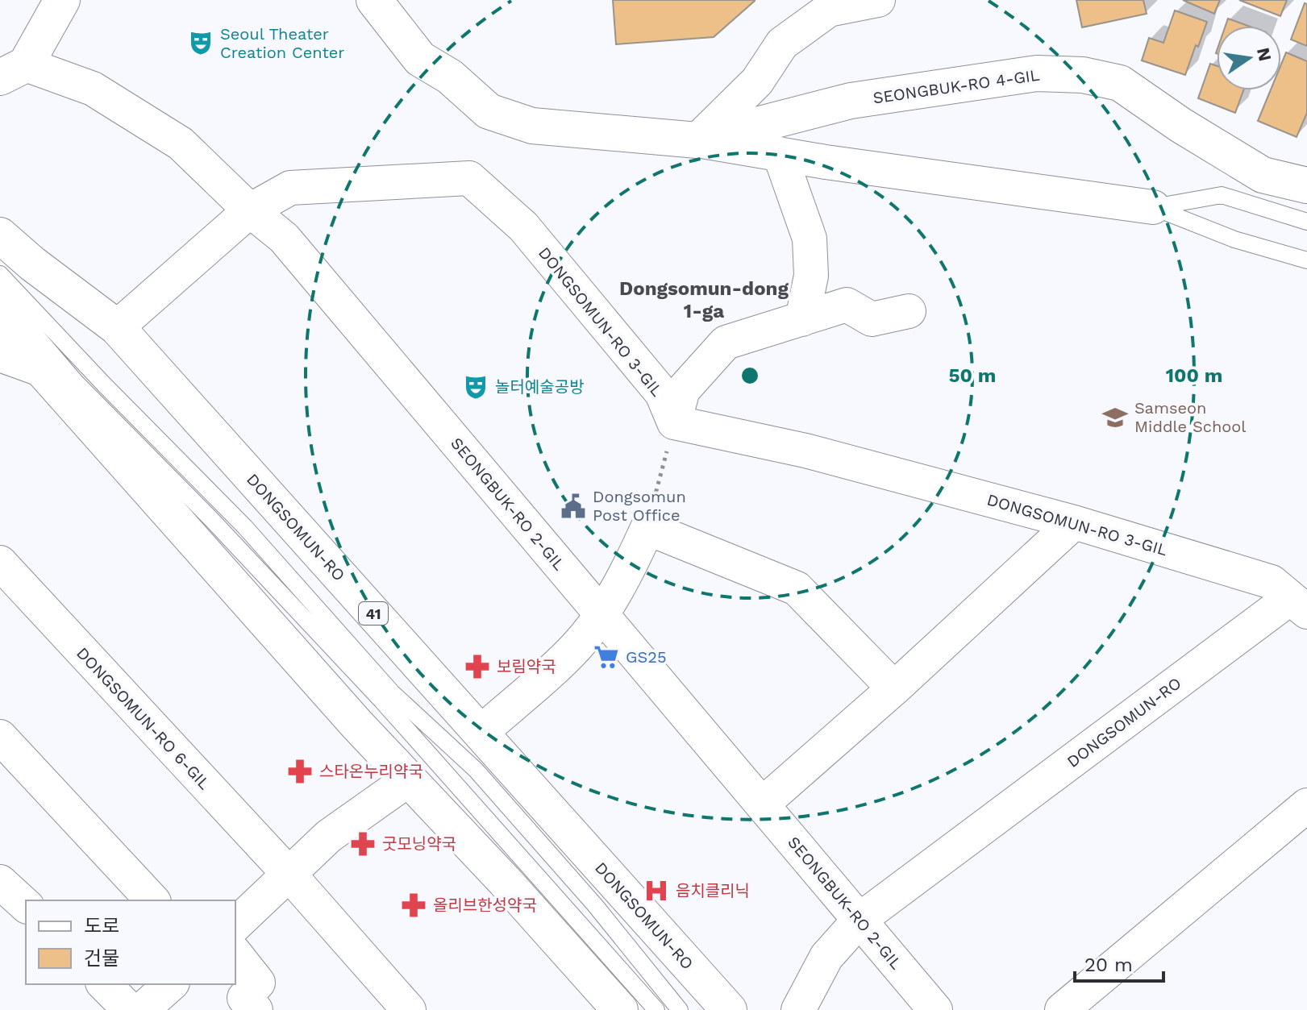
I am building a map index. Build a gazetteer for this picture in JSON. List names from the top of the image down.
{
  "streets": {
    "main road": ["SEONGBUK-RO 4-GIL", "DONGSOMUN-RO", "41"],
    "street": ["DONGSOMUN-RO 3-GIL", "SEONGBUK-RO 2-GIL", "DONGSOMUN-RO 6-GIL"]
  },
  "crossings": [
    ["DONGSOMUN-RO 3-GIL", "SEONGBUK-RO 2-GIL"],
    ["DONGSOMUN-RO 3-GIL", "DONGSOMUN-RO"],
    ["SEONGBUK-RO 2-GIL", "DONGSOMUN-RO"]
  ],
  "districts": ["Dongsomun-dong 1-ga"],
  "places": {
    "theatre": ["Seoul Theater Creation Center", "놀터예술공방"],
    "school or university": ["Samseon Middle School"],
    "public building": ["Dongsomun Post Office"],
    "supermarket": ["GS25"],
    "pharmacy": [
      "보림약국",
      "스타온누리약국",
      "굿모닝약국",
      "올리브한성약국"
    ],
    "hospital": ["음치클리닉"]
  },
  "legend": ["도로", "건물"],
  "scale_bar": "20 m",
  "north": "right",
  "rings": ["50 m", "100 m"]
}
